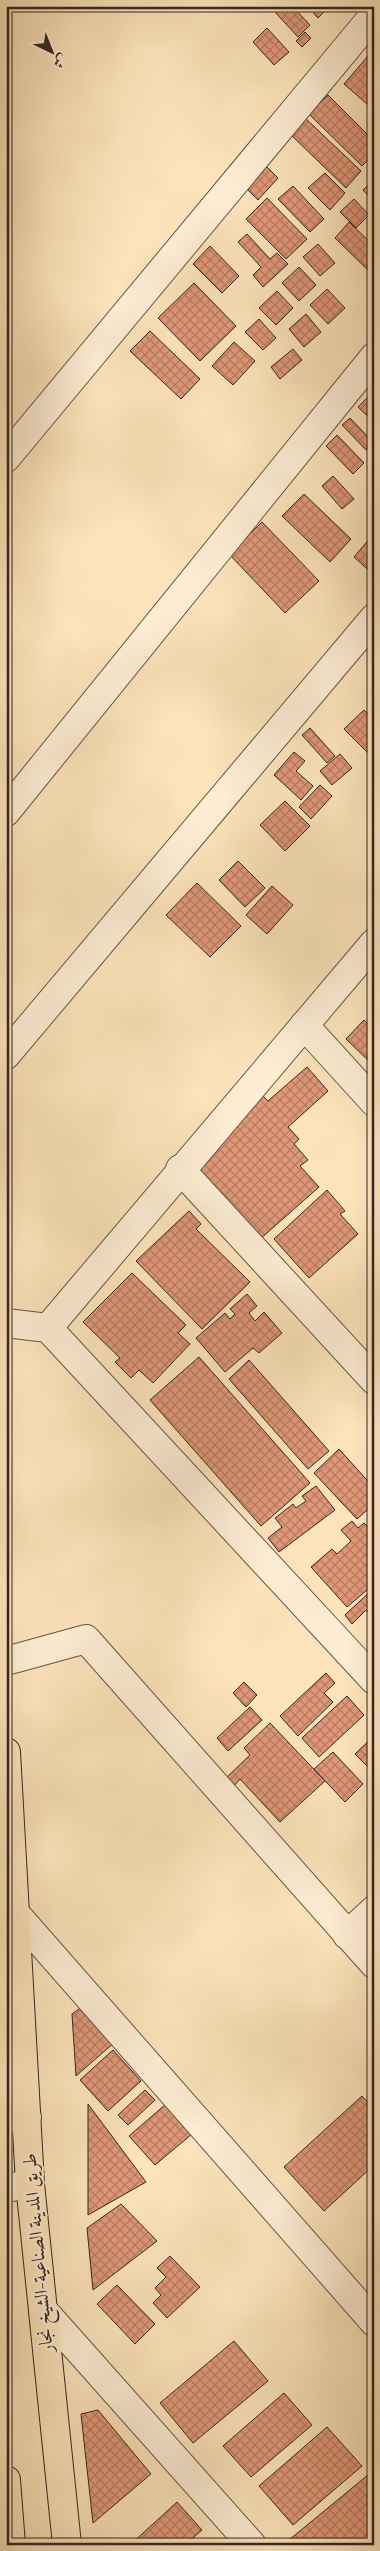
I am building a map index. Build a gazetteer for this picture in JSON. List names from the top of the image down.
{
  "streets": {
    "main road": ["طريق المدينة الصناعية-الشيخ نجار"]
  },
  "north": "bottom right"
}
